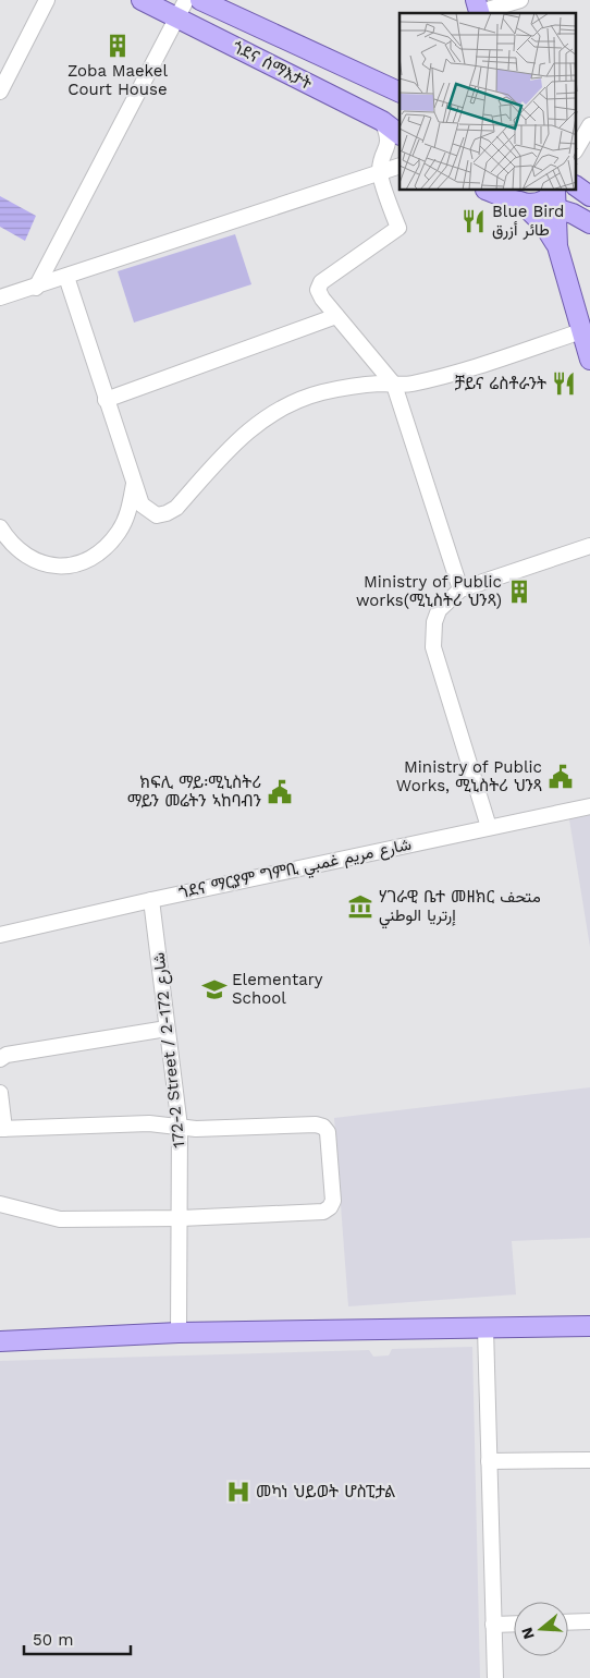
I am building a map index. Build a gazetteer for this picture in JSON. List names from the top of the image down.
{
  "streets": {
    "main road": ["ጎደና ሰማእታት"],
    "street": ["ጎደና ማርያም ግምቢ شارع مريم غمبي", "172-2 Street / شارع 172-2"]
  },
  "crossings": [
    ["ጎደና ማርያም ግምቢ شارع مريم غمبي", "172-2 Street / شارع 172-2"]
  ],
  "places": {
    "building": ["Zoba Maekel Court House", "Ministry of Public works(ሚኒስትሪ ህንጻ)"],
    "restaurant": ["Blue Bird طائر أزرق", "ቻይና ሬስቶራንት"],
    "public building": ["Ministry of Public Works, ሚኒስትሪ ህንጻ", "ክፍሊ ማይ፡ሚኒስትሪ ማይን መሬትን ኣከባብን"],
    "museum": ["ሃገራዊ ቤተ መዘክር متحف إرتريا الوطني"],
    "school or university": ["Elementary School"],
    "hospital": ["መካነ ህይወት ሆስፒታል"]
  },
  "scale_bar": "50 m",
  "north": "left"
}
